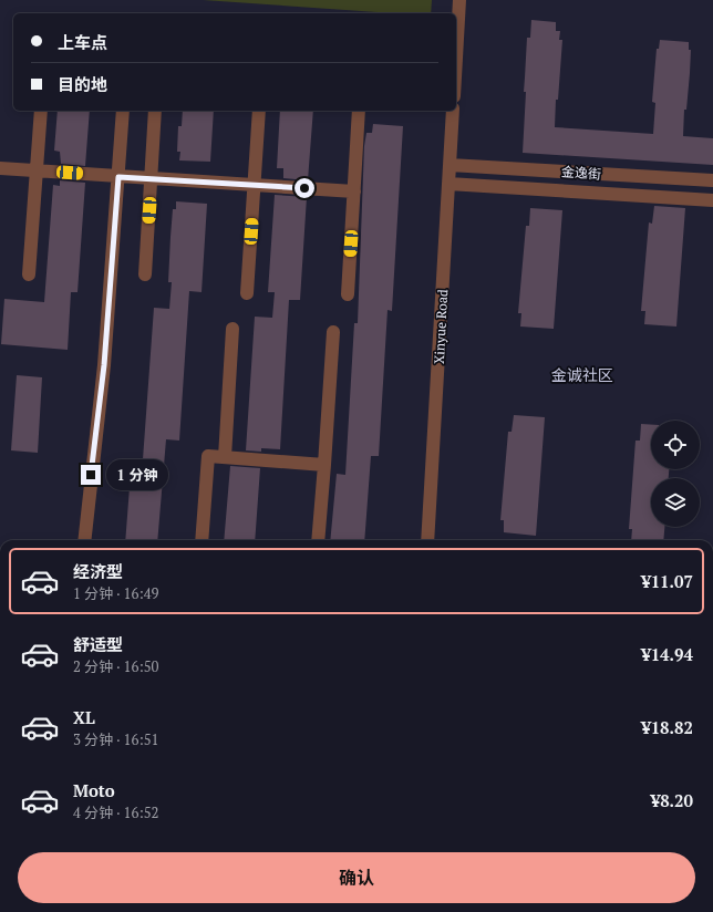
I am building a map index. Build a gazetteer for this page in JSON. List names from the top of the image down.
{
  "streets": {
    "street": ["金逸街", "Xinyue Road"]
  },
  "crossings": [
    ["金逸街", "Xinyue Road"]
  ],
  "districts": ["金诚社区"],
  "page": {
    "banner": ["上车点", "目的地"],
    "bubble": "1 分钟",
    "list": [
      {
        "name": "经济型",
        "note": "1 分钟 · 16:49",
        "value": "¥11.07"
      },
      {
        "name": "舒适型",
        "note": "2 分钟 · 16:50",
        "value": "¥14.94"
      },
      {
        "name": "XL",
        "note": "3 分钟 · 16:51",
        "value": "¥18.82"
      },
      {
        "name": "Moto",
        "note": "4 分钟 · 16:52",
        "value": "¥8.20"
      }
    ],
    "buttons": "确认"
  }
}
